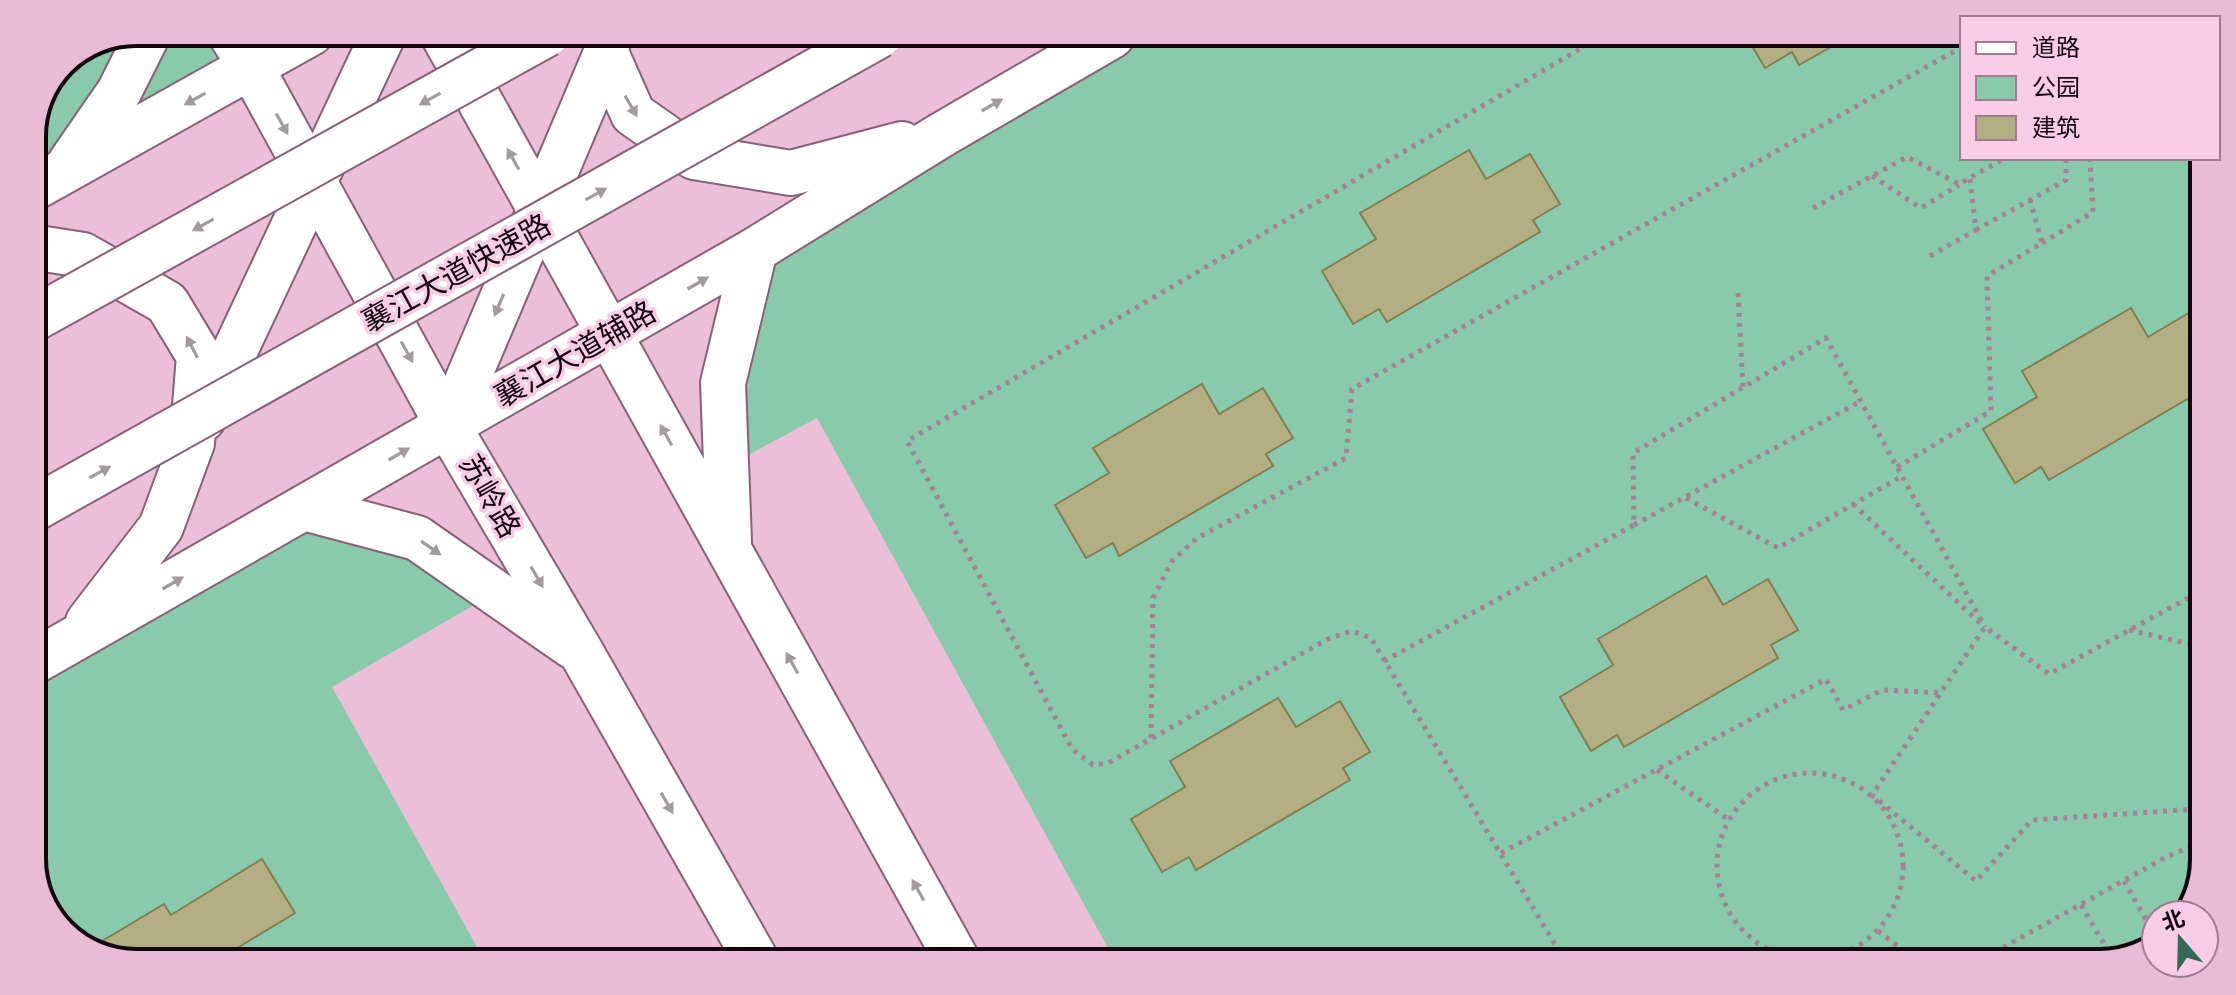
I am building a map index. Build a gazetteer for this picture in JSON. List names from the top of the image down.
{
  "streets": {
    "main road": ["襄江大道快速路", "襄江大道辅路", "苏岭路"]
  },
  "crossings": [
    ["襄江大道辅路", "苏岭路"]
  ],
  "legend": ["道路", "公园", "建筑"],
  "north": "top"
}
